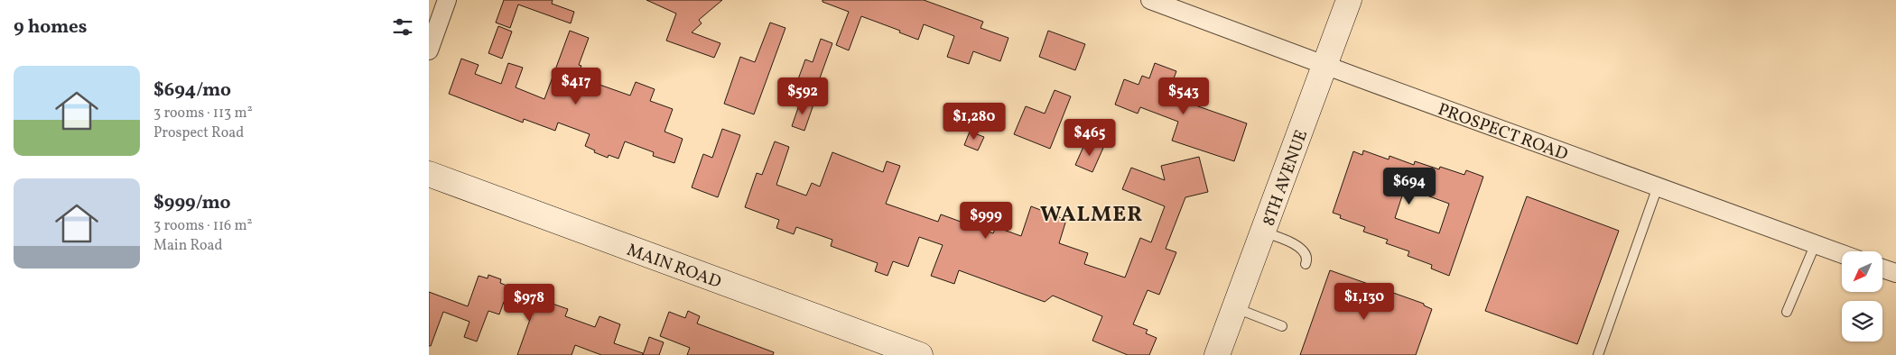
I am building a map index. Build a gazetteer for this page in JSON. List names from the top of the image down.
{
  "streets": {
    "street": ["PROSPECT ROAD", "8TH AVENUE", "MAIN ROAD"]
  },
  "crossings": [
    ["PROSPECT ROAD", "8TH AVENUE"]
  ],
  "districts": ["WALMER"],
  "north": "bottom left",
  "page": {
    "heading": "9 homes",
    "list": [
      {
        "name": "$694/mo",
        "note": "3 rooms · 113 m² · Prospect Road"
      },
      {
        "name": "$999/mo",
        "note": "3 rooms · 116 m² · Main Road"
      }
    ],
    "price": [
      "$417",
      "$592",
      "$543",
      "$1,280",
      "$465",
      "$694",
      "$999",
      "$1,130",
      "$978"
    ]
  }
}
